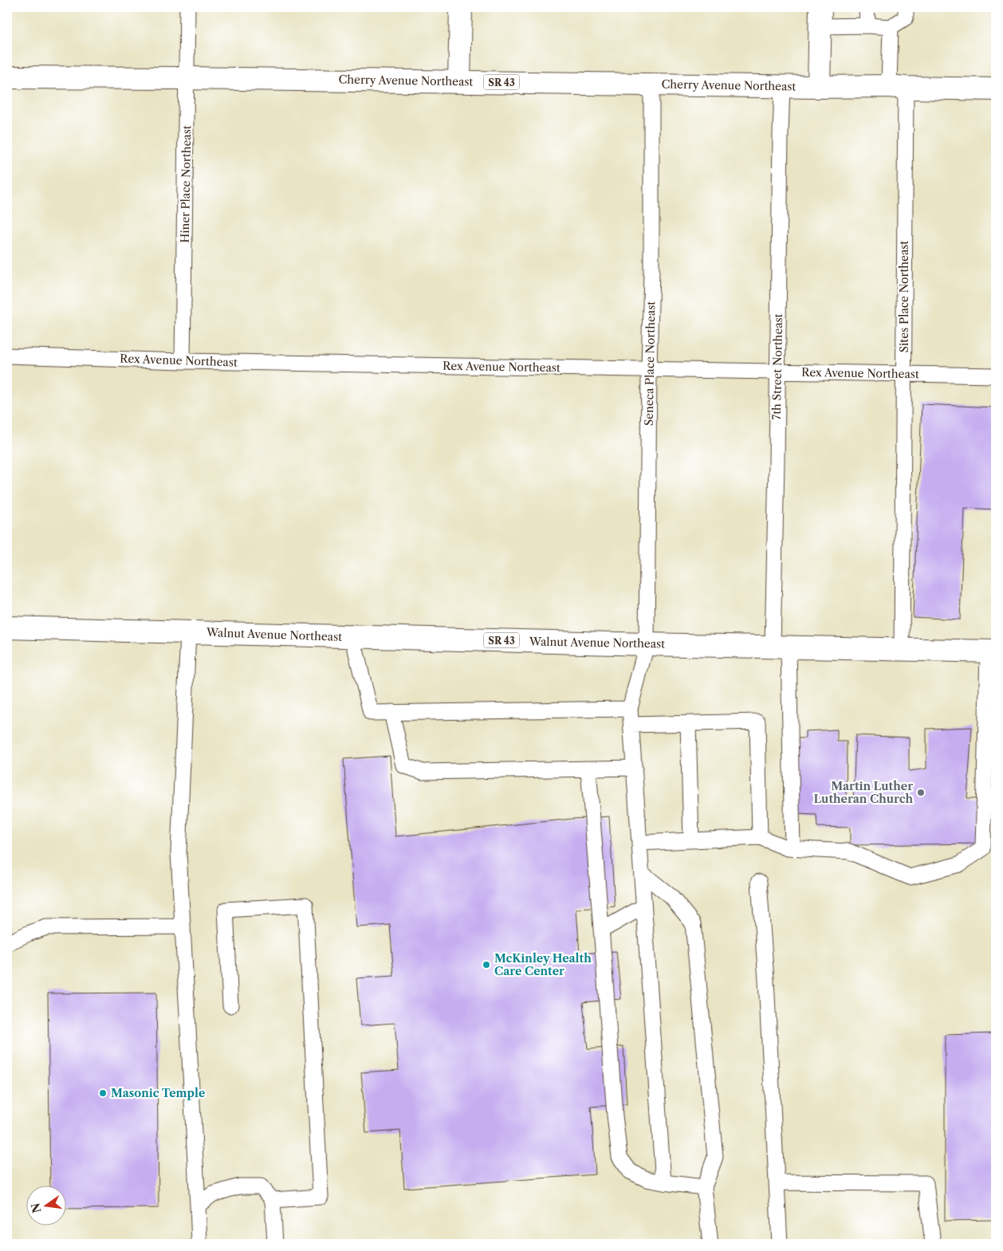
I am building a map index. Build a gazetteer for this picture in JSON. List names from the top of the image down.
{
  "streets": {
    "main road": ["Cherry Avenue Northeast", "SR 43", "Walnut Avenue Northeast"],
    "lane": [
      "Hiner Place Northeast",
      "Sites Place Northeast",
      "Rex Avenue Northeast",
      "Seneca Place Northeast",
      "7th Street Northeast"
    ]
  },
  "crossings": [
    ["Cherry Avenue Northeast", "Hiner Place Northeast"],
    ["Cherry Avenue Northeast", "Sites Place Northeast"],
    ["Cherry Avenue Northeast", "Seneca Place Northeast"],
    ["Cherry Avenue Northeast", "7th Street Northeast"],
    ["Hiner Place Northeast", "Rex Avenue Northeast"],
    ["Sites Place Northeast", "Rex Avenue Northeast"],
    ["Sites Place Northeast", "Walnut Avenue Northeast"],
    ["Rex Avenue Northeast", "Seneca Place Northeast"],
    ["Rex Avenue Northeast", "7th Street Northeast"],
    ["Seneca Place Northeast", "Walnut Avenue Northeast"],
    ["7th Street Northeast", "Walnut Avenue Northeast"]
  ],
  "places": ["Martin Luther Lutheran Church", "McKinley Health Care Center", "Masonic Temple"],
  "north": "left"
}
